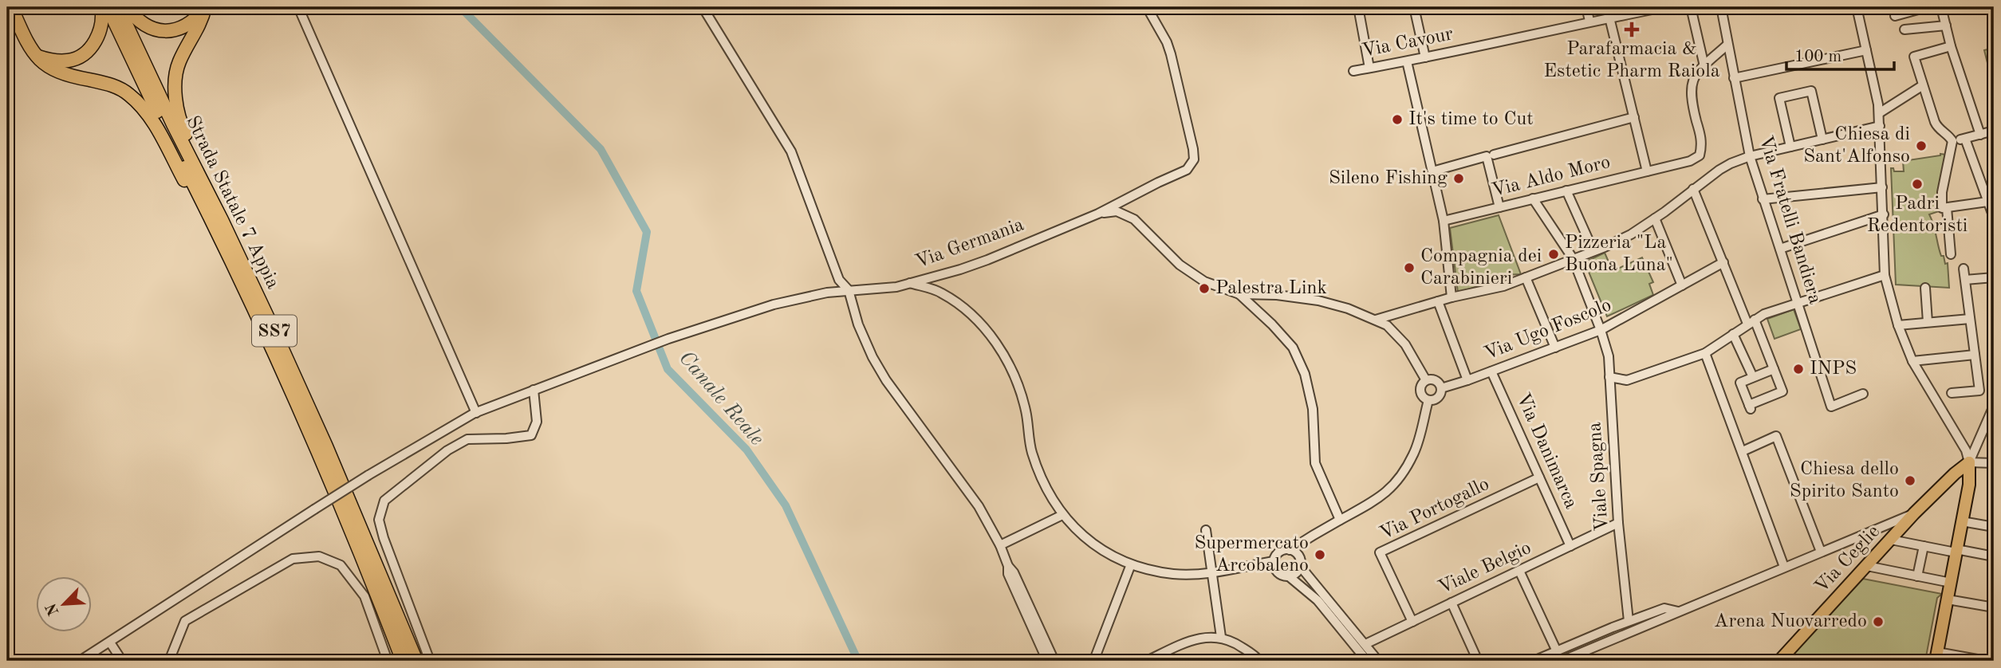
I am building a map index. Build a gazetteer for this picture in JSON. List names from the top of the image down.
{
  "streets": {
    "highway": ["Strada Statale 7 Appia", "SS7"],
    "main road": ["Via Ceglie"],
    "street": [
      "Via Cavour",
      "Via Aldo Moro",
      "Via Fratelli Bandiera",
      "Via Germania",
      "Via Ugo Foscolo",
      "Via Danimarca",
      "Viale Spagna",
      "Via Portogallo",
      "Viale Belgio"
    ]
  },
  "crossings": [
    ["Via Aldo Moro", "Via Fratelli Bandiera"],
    ["Via Aldo Moro", "Viale Spagna"],
    ["Via Ugo Foscolo", "Via Danimarca"],
    ["Via Ugo Foscolo", "Viale Spagna"],
    ["Via Danimarca", "Via Portogallo"],
    ["Via Danimarca", "Viale Belgio"],
    ["Viale Spagna", "Viale Belgio"],
    ["Via Portogallo", "Viale Belgio"]
  ],
  "water": ["Canale Reale"],
  "places": {
    "health": ["Parafarmacia & Estetic Pharm Raiola"],
    "other": [
      "It's time to Cut",
      "Chiesa di Sant'Alfonso",
      "Sileno Fishing",
      "Padri Redentoristi",
      "Pizzeria \"La Buona Luna\"",
      "Compagnia dei Carabinieri",
      "Palestra Link",
      "INPS",
      "Chiesa dello Spirito Santo",
      "Supermercato Arcobaleno",
      "Arena Nuovarredo"
    ]
  },
  "scale_bar": "100 m",
  "north": "bottom left"
}
